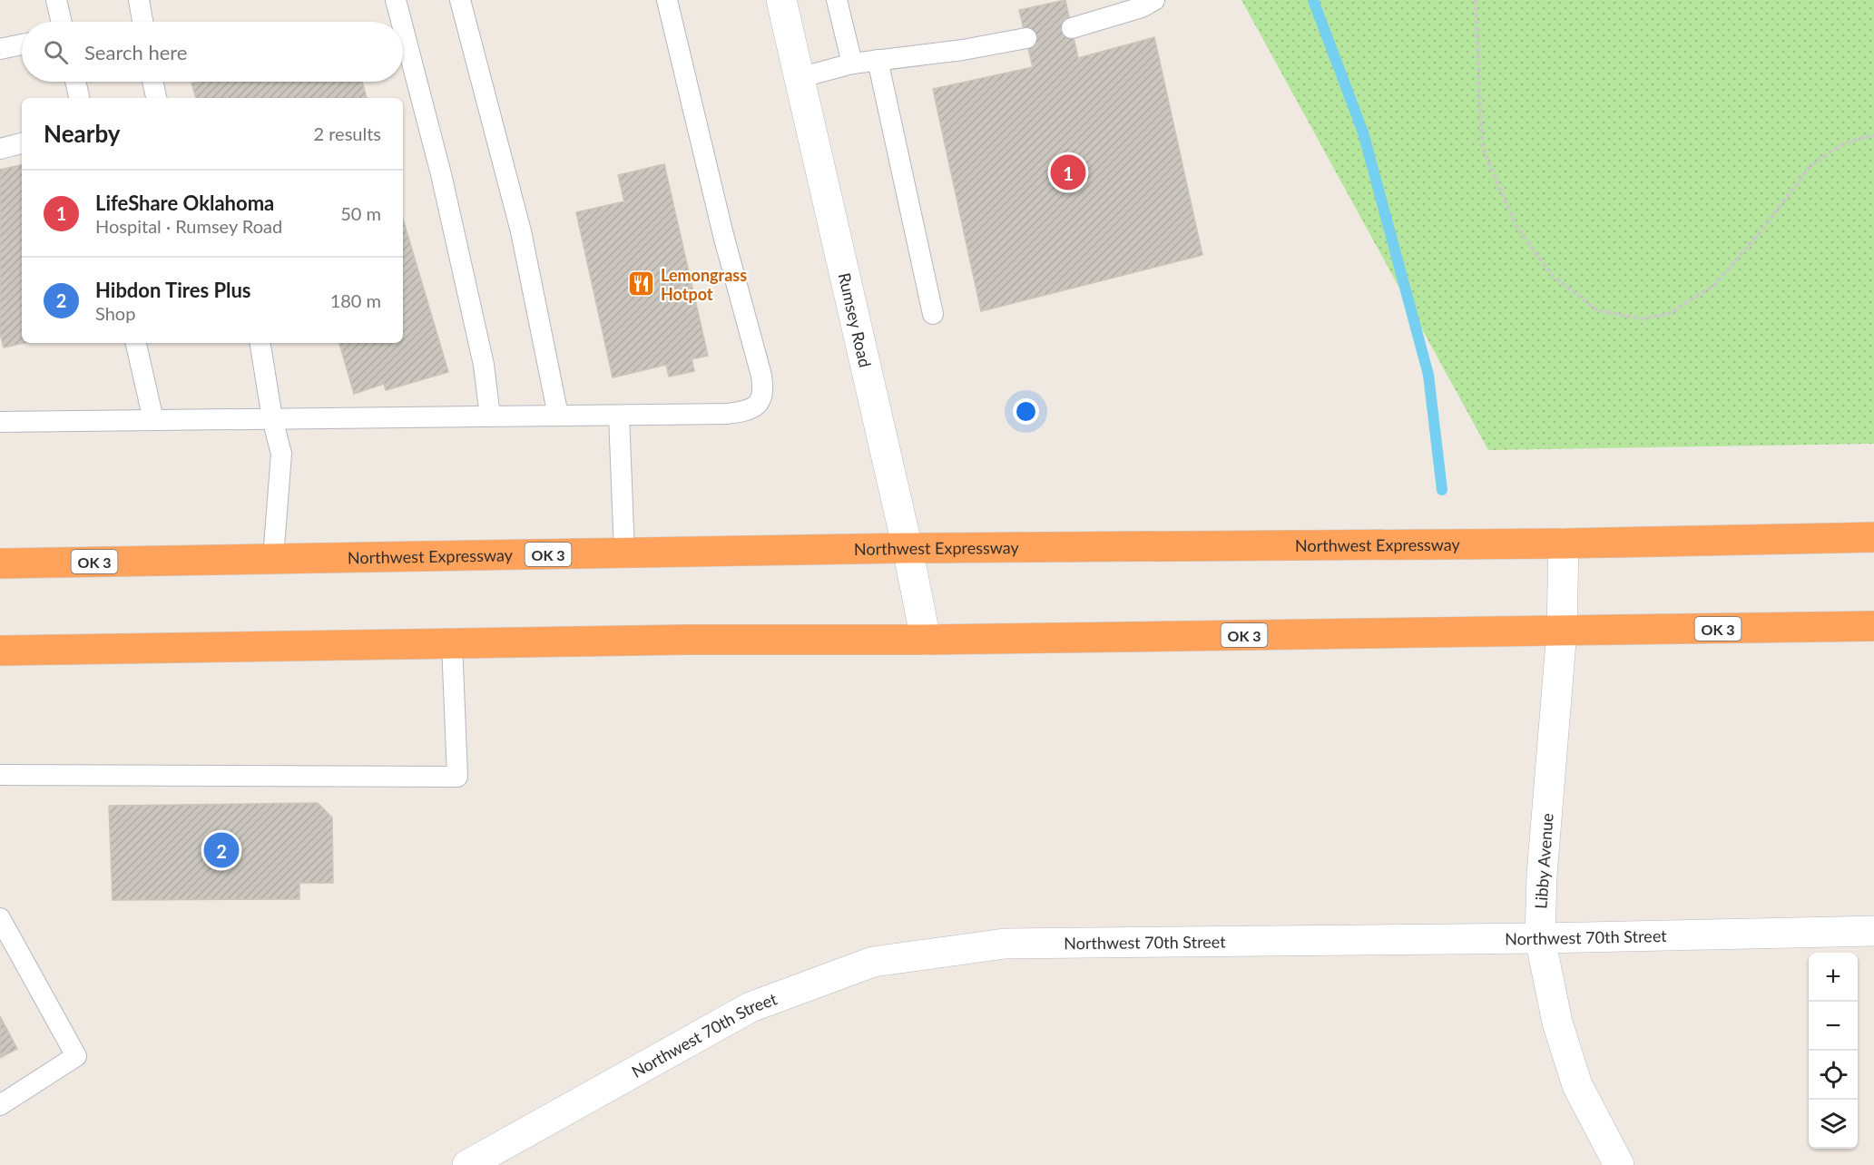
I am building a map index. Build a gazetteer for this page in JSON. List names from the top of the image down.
{
  "streets": {
    "highway": ["Northwest Expressway", "OK 3"],
    "street": ["Rumsey Road", "Libby Avenue", "Northwest 70th Street"]
  },
  "crossings": [
    ["Rumsey Road", "Northwest Expressway"],
    ["Rumsey Road", "OK 3"],
    ["Northwest Expressway", "Libby Avenue"],
    ["OK 3", "Libby Avenue"],
    ["Libby Avenue", "Northwest 70th Street"]
  ],
  "places": {
    "restaurant": ["Lemongrass Hotpot"]
  },
  "page": {
    "search": "Search here",
    "heading": ["Nearby", "2 results"],
    "pins": ["1", "2"],
    "list": [
      {
        "mark": "1",
        "name": "LifeShare Oklahoma",
        "note": "Hospital · Rumsey Road",
        "value": "50 m"
      },
      {
        "mark": "2",
        "name": "Hibdon Tires Plus",
        "note": "Shop",
        "value": "180 m"
      }
    ],
    "map_buttons": ["+", "−"]
  }
}
